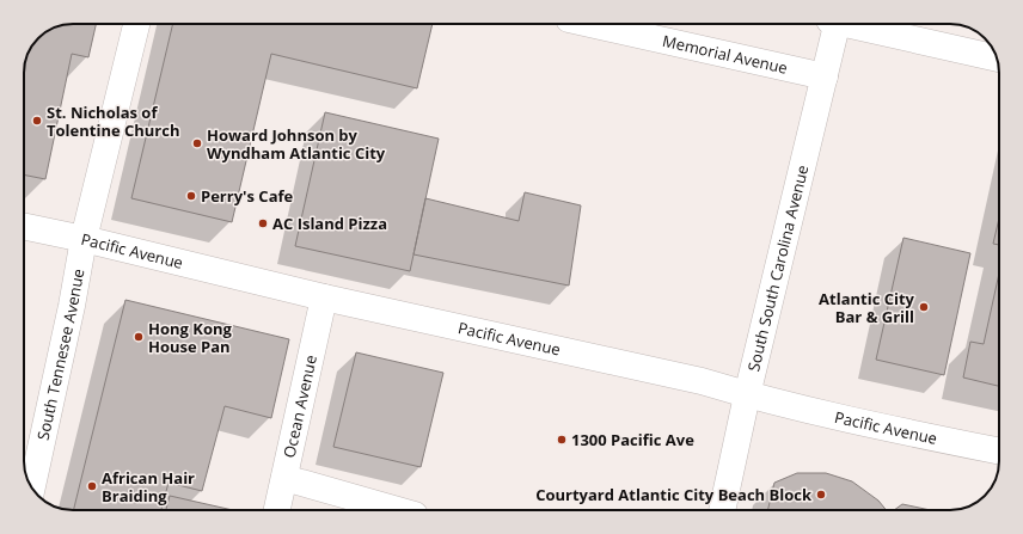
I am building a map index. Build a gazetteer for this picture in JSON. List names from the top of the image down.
{
  "streets": {
    "street": [
      "Memorial Avenue",
      "Pacific Avenue",
      "South South Carolina Avenue",
      "South Tennesee Avenue",
      "Ocean Avenue"
    ]
  },
  "crossings": [
    ["Memorial Avenue", "South South Carolina Avenue"],
    ["Pacific Avenue", "South South Carolina Avenue"],
    ["Pacific Avenue", "South Tennesee Avenue"],
    ["Pacific Avenue", "Ocean Avenue"]
  ],
  "places": [
    "St. Nicholas of Tolentine Church",
    "Howard Johnson by Wyndham Atlantic City",
    "Perry's Cafe",
    "AC Island Pizza",
    "Atlantic City Bar & Grill",
    "Hong Kong House Pan",
    "1300 Pacific Ave",
    "African Hair Braiding",
    "Courtyard Atlantic City Beach Block"
  ]
}
